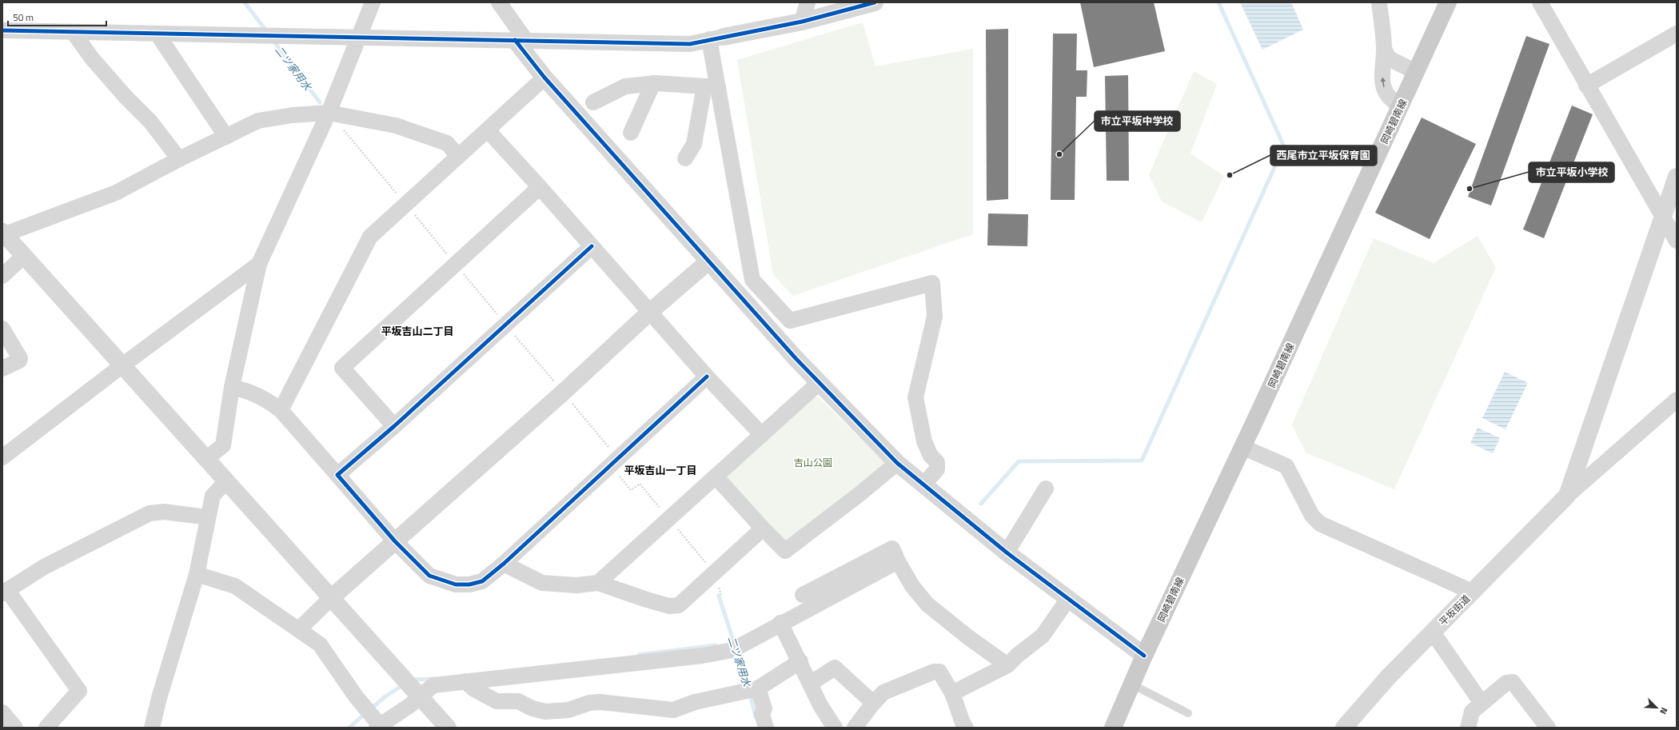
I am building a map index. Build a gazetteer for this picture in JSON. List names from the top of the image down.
{
  "streets": {
    "main road": ["岡崎碧南線"],
    "street": ["平坂街道"]
  },
  "districts": ["平坂吉山二丁目", "平坂吉山一丁目"],
  "water": ["二ツ家用水"],
  "parks": ["吉山公園"],
  "places": ["市立平坂中学校", "西尾市立平坂保育園", "市立平坂小学校"],
  "scale_bar": "50 m",
  "north": "bottom right"
}
